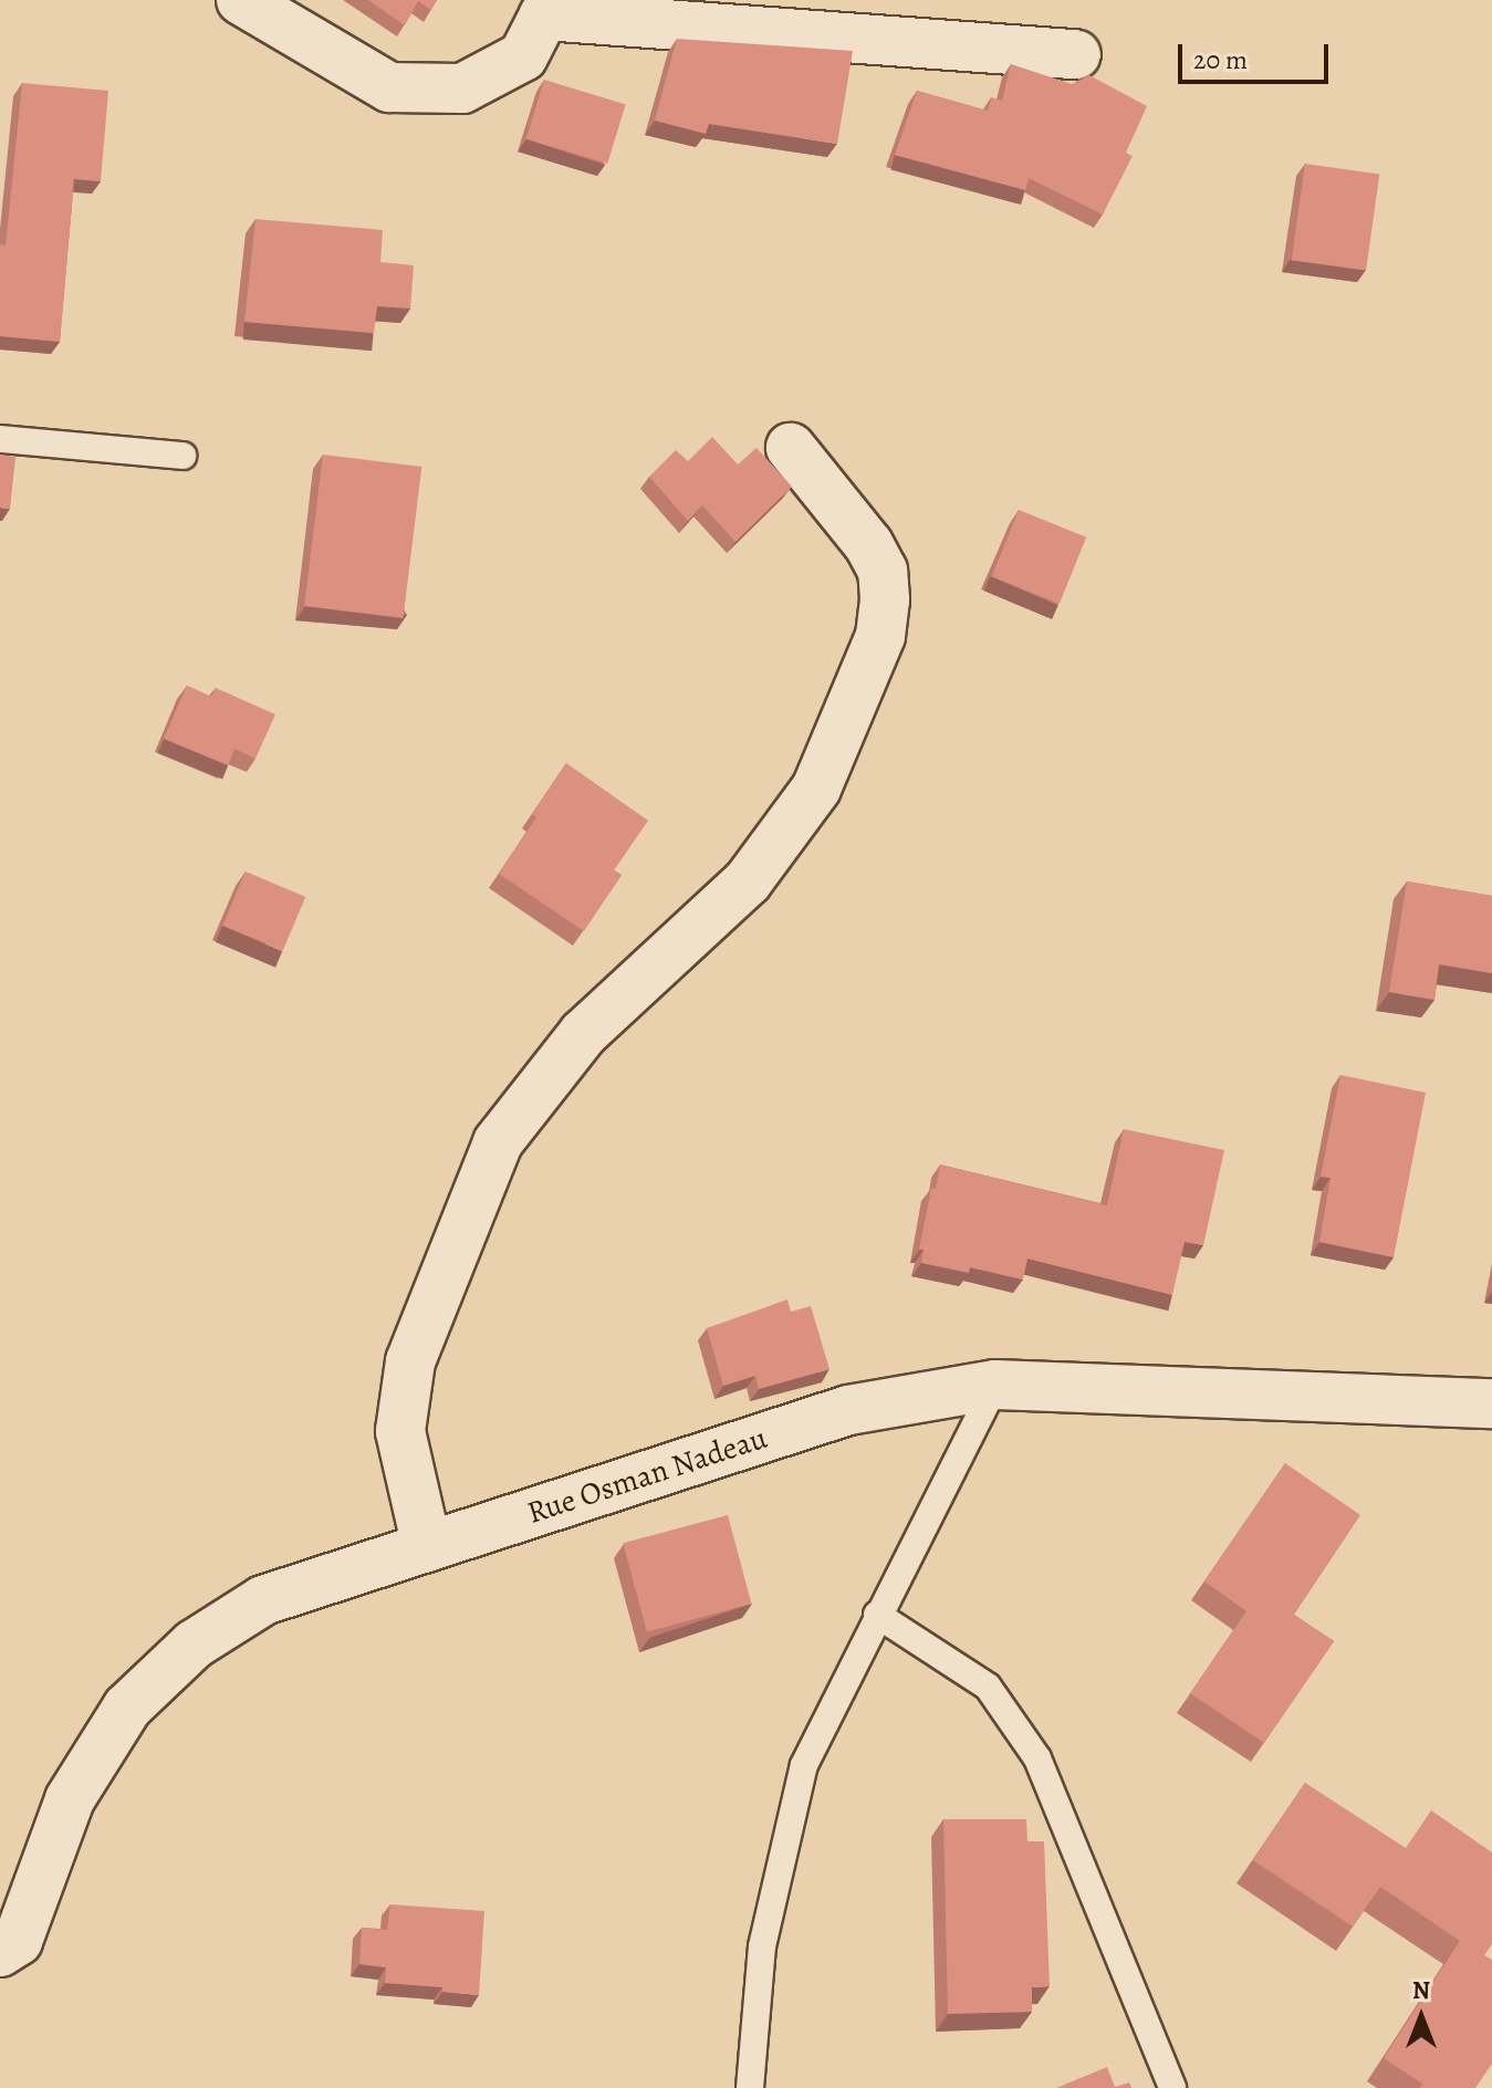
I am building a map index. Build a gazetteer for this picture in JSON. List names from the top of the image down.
{
  "streets": {
    "street": ["Rue Osman Nadeau"]
  },
  "scale_bar": "20 m",
  "north": "top"
}
